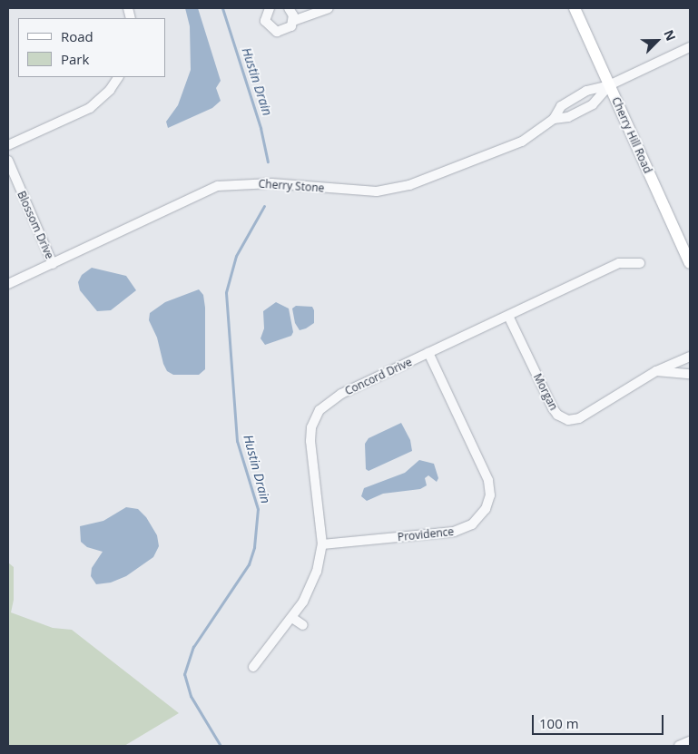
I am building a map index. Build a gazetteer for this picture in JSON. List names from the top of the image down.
{
  "streets": {
    "main road": ["Cherry Hill Road"],
    "street": [
      "Cherry Stone",
      "Blossom Drive",
      "Concord Drive",
      "Morgan",
      "Providence"
    ]
  },
  "crossings": [
    ["Cherry Hill Road", "Cherry Stone"],
    ["Cherry Stone", "Blossom Drive"],
    ["Concord Drive", "Morgan"],
    ["Concord Drive", "Providence"]
  ],
  "water": ["Hustin Drain"],
  "legend": ["Road", "Park"],
  "scale_bar": "100 m",
  "north": "top right"
}
